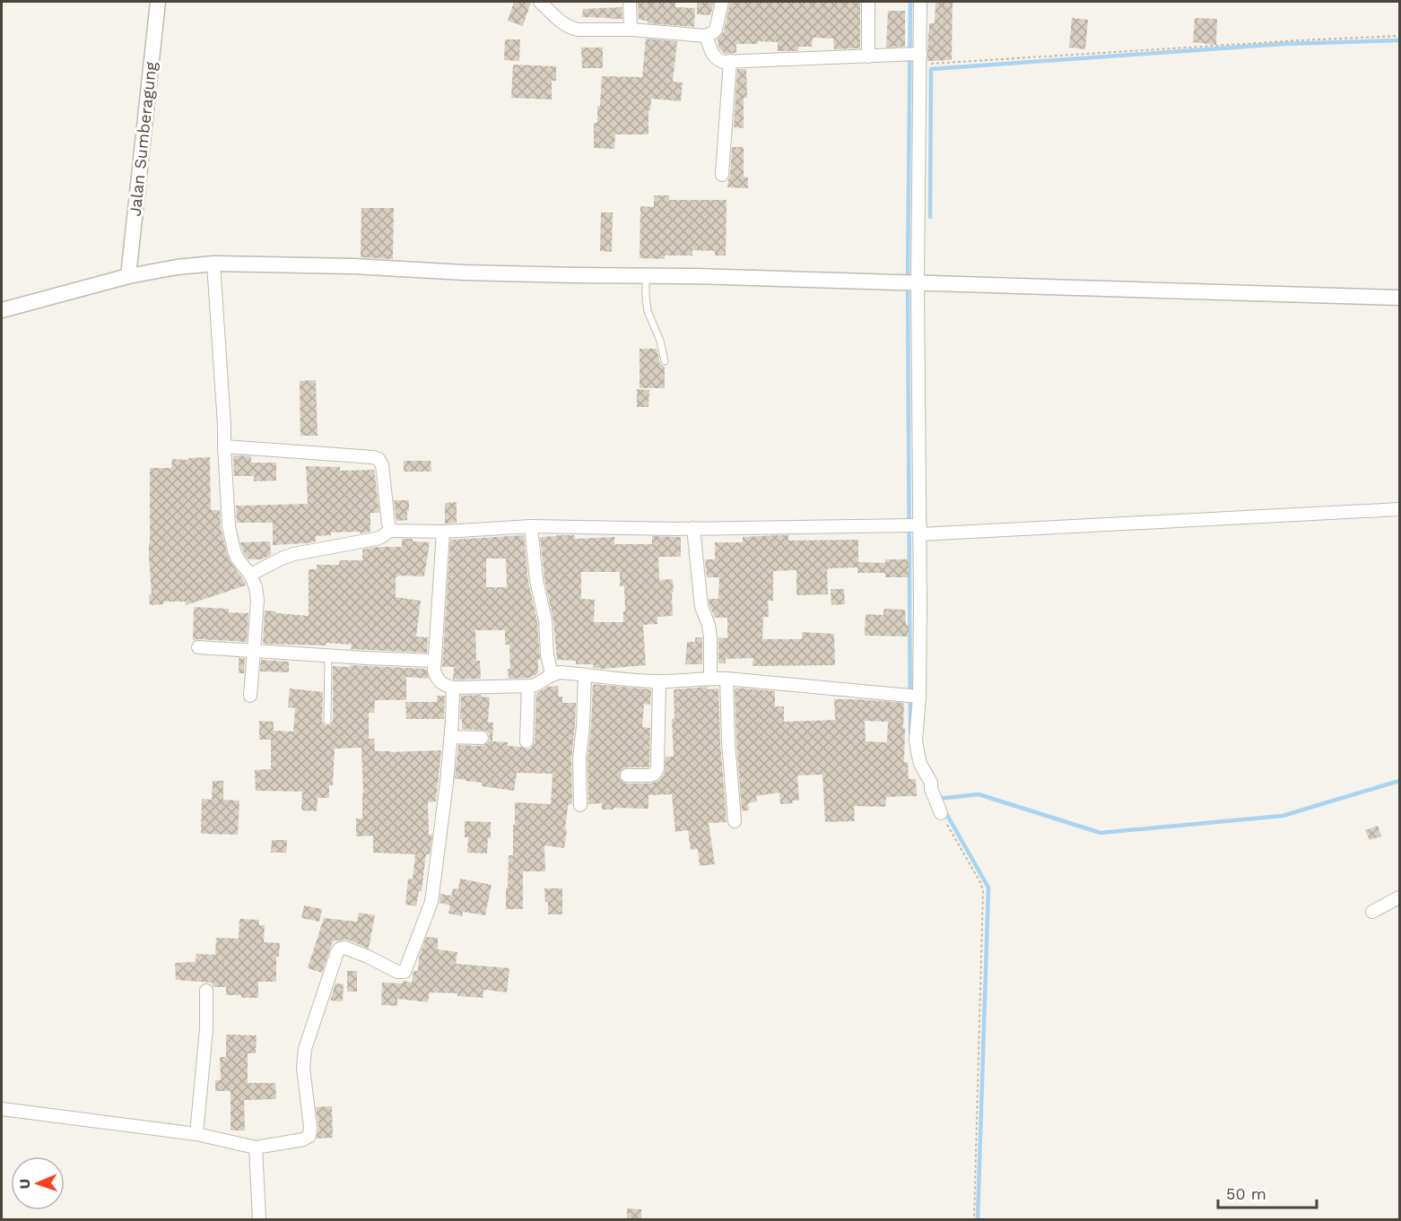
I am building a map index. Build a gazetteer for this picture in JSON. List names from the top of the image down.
{
  "streets": {
    "street": ["Jalan Sumberagung"]
  },
  "scale_bar": "50 m",
  "north": "left"
}
